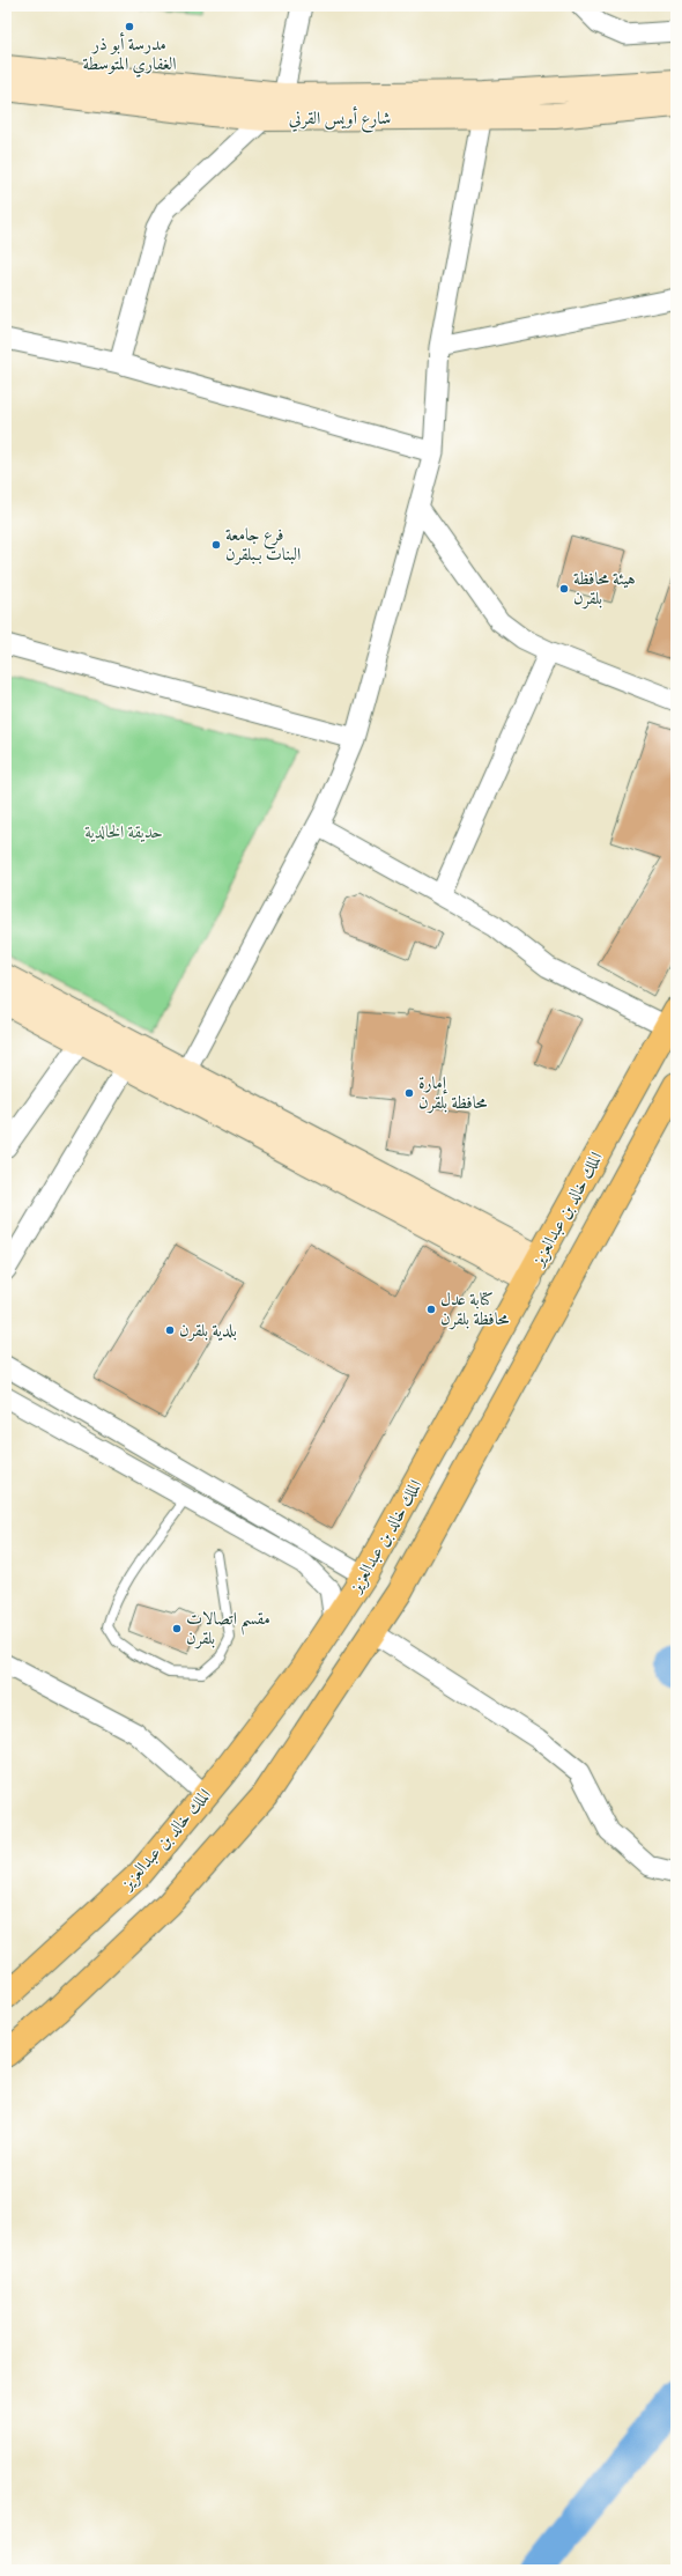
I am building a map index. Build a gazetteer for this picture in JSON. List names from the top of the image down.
{
  "streets": {
    "highway": ["الملك خالد بن عبدالعزيز"],
    "street": ["شارع أويس القرني"]
  },
  "parks": ["حديقة الخالدية"],
  "places": [
    "مدرسة أبو ذر الغفاري المتوسطة",
    "فرع جامعة البنات بـبلقرن",
    "هيئة محافظة بلقرن",
    "إمارة محافظة بلقرن",
    "كتابة عدل محافظة بلقرن",
    "بلدية بلقرن",
    "مقسم اتصالات بلقرن"
  ]
}
